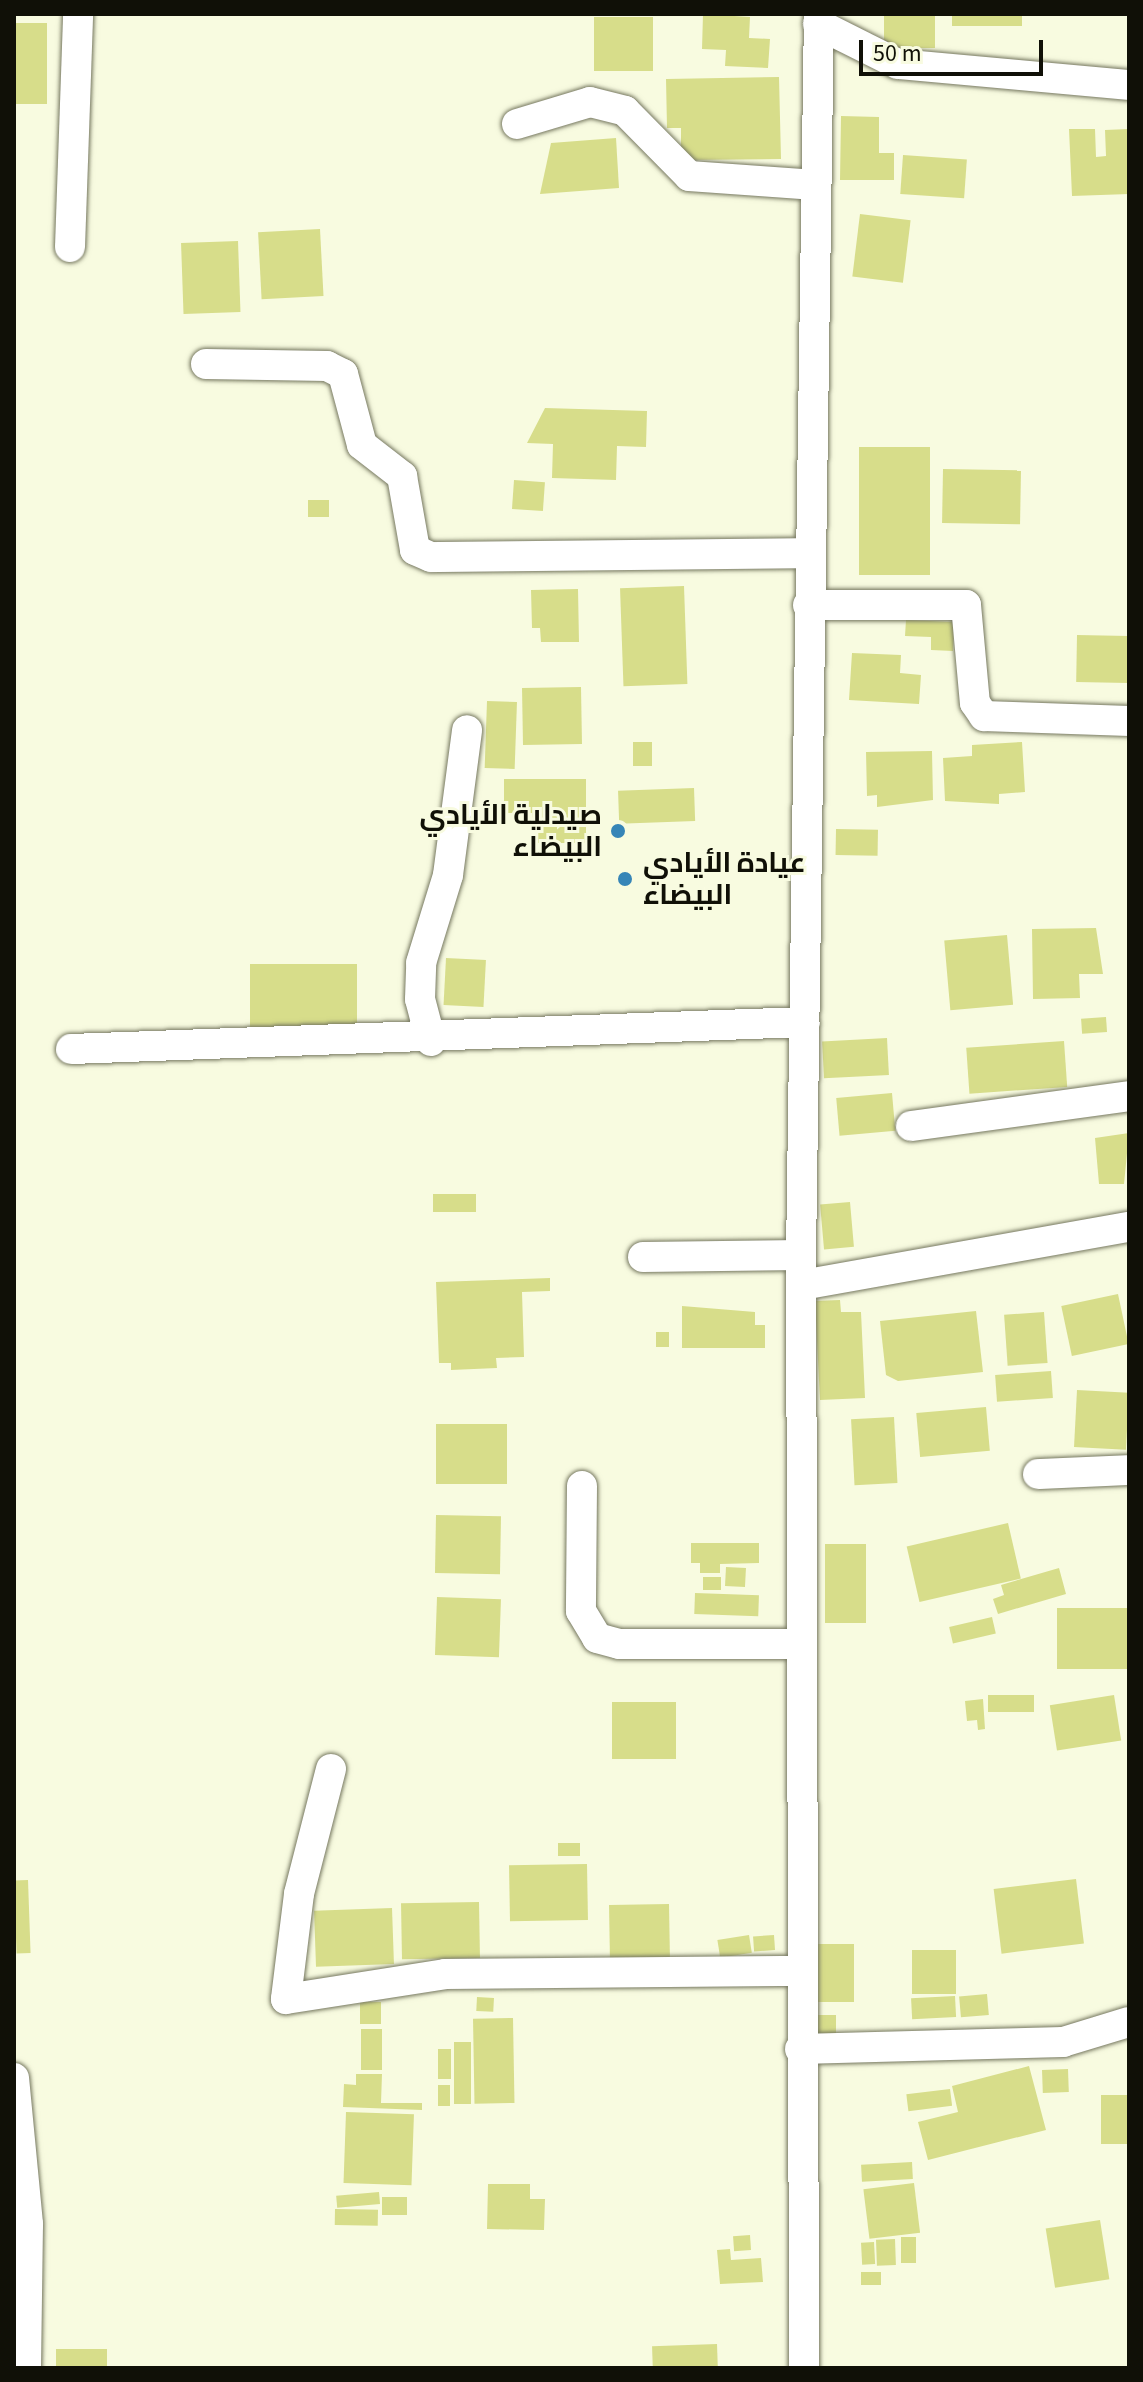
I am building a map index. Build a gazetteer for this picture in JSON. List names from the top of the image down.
{
  "places": ["صيدلية الأيادي البيضاء", "عيادة الأيادي البيضاء"],
  "scale_bar": "50 m"
}
